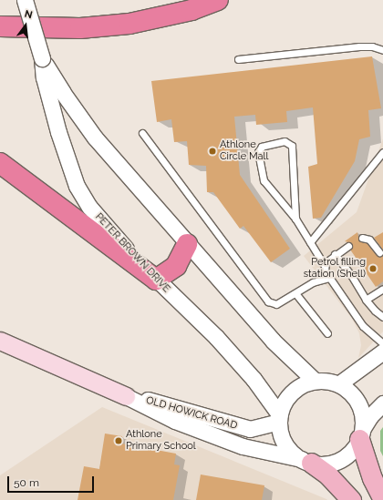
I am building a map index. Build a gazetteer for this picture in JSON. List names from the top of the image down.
{
  "streets": {
    "main road": ["OLD HOWICK ROAD"],
    "street": ["PETER BROWN DRIVE"]
  },
  "crossings": [
    ["PETER BROWN DRIVE", "OLD HOWICK ROAD"]
  ],
  "places": ["Athlone Circle Mall", "Petrol filling station (Shell)", "Athlone Primary School"],
  "scale_bar": "50 m",
  "north": "top"
}
